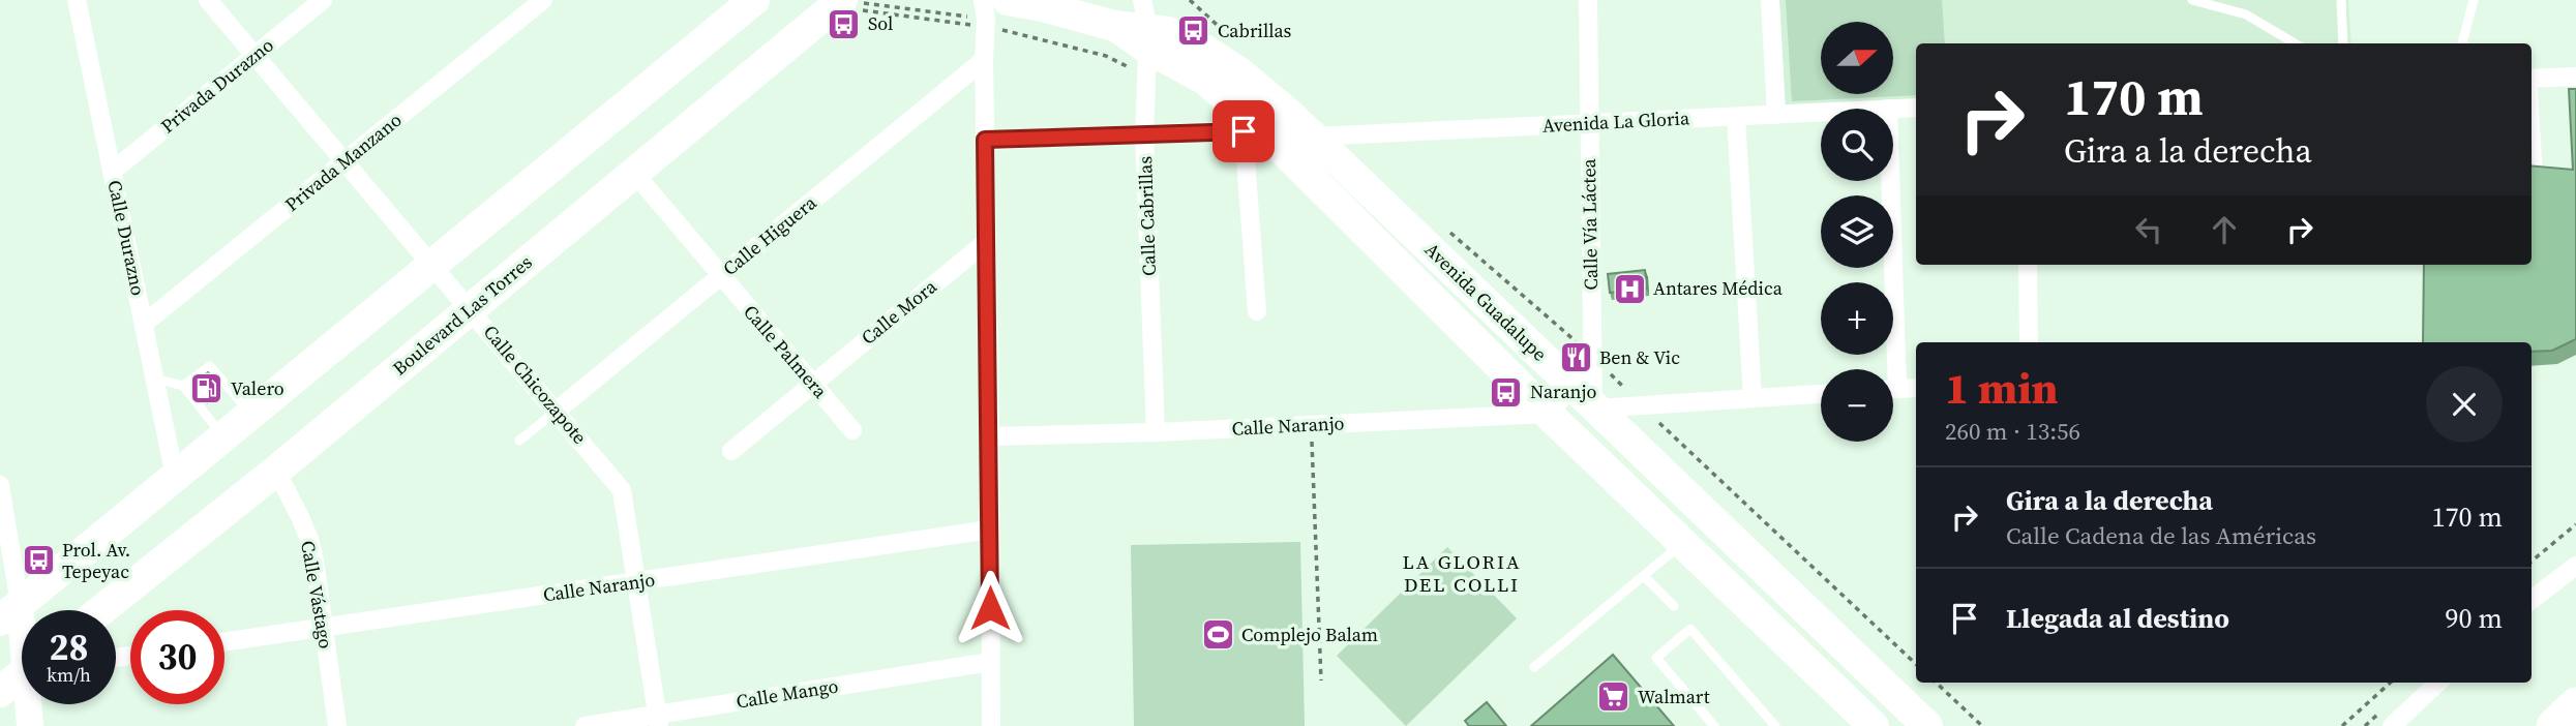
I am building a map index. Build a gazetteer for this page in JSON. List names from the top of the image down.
{
  "streets": {
    "main road": ["Avenida Guadalupe", "Boulevard Las Torres"],
    "street": [
      "Privada Durazno",
      "Avenida La Gloria",
      "Privada Manzano",
      "Calle Cabrillas",
      "Calle Vía Láctea",
      "Calle Higuera",
      "Calle Durazno",
      "Calle Mora",
      "Calle Palmera",
      "Calle Chicozapote",
      "Calle Naranjo",
      "Calle Vástago",
      "Calle Mango"
    ]
  },
  "crossings": [
    ["Privada Durazno", "Calle Durazno"],
    ["Privada Durazno", "Calle Chicozapote"],
    ["Avenida La Gloria", "Calle Vía Láctea"],
    ["Avenida La Gloria", "Avenida Guadalupe"],
    ["Privada Manzano", "Calle Durazno"],
    ["Privada Manzano", "Calle Chicozapote"],
    ["Calle Cabrillas", "Avenida Guadalupe"],
    ["Calle Cabrillas", "Calle Naranjo"],
    ["Calle Vía Láctea", "Avenida Guadalupe"],
    ["Calle Higuera", "Calle Palmera"],
    ["Calle Higuera", "Calle Chicozapote"],
    ["Avenida Guadalupe", "Calle Naranjo"],
    ["Calle Mora", "Calle Palmera"],
    ["Boulevard Las Torres", "Calle Palmera"],
    ["Boulevard Las Torres", "Calle Chicozapote"],
    ["Boulevard Las Torres", "Calle Vástago"],
    ["Calle Chicozapote", "Calle Naranjo"],
    ["Calle Chicozapote", "Calle Mango"],
    ["Calle Naranjo", "Calle Vástago"]
  ],
  "districts": ["LA GLORIA DEL COLLI"],
  "places": {
    "bus stop": [
      "Sol",
      "Cabrillas",
      "Naranjo",
      "Prol. Av. Tepeyac"
    ],
    "hospital": ["Antares Médica"],
    "restaurant": ["Ben & Vic"],
    "fuel station": ["Valero"],
    "sports": ["Complejo Balam"],
    "supermarket": ["Walmart"]
  },
  "north": "right",
  "page": {
    "map_buttons": ["+", "−"],
    "turn": ["170 m", "Gira a la derecha"],
    "heading": ["1 min", "260 m · 13:56"],
    "list": [
      {
        "name": "Gira a la derecha",
        "note": "Calle Cadena de las Américas",
        "value": "170 m"
      },
      {
        "name": "Llegada al destino",
        "value": "90 m"
      }
    ],
    "speed": "28 km/h",
    "limit": "30"
  }
}
